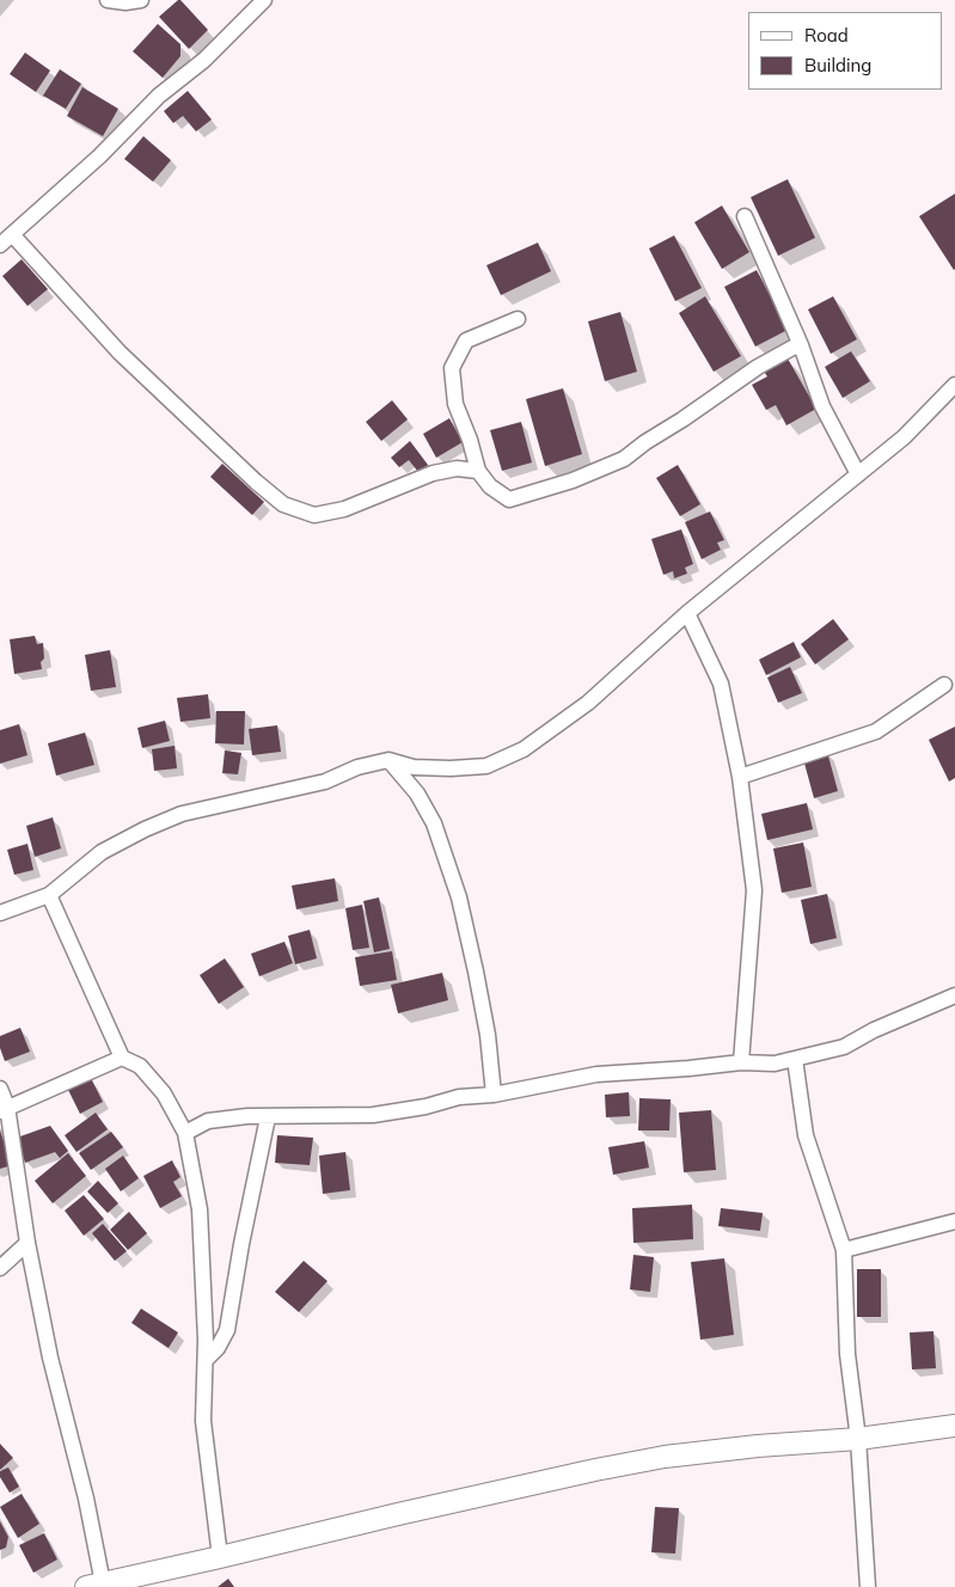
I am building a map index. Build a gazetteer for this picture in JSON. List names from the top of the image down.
{
  "legend": ["Road", "Building"]
}
